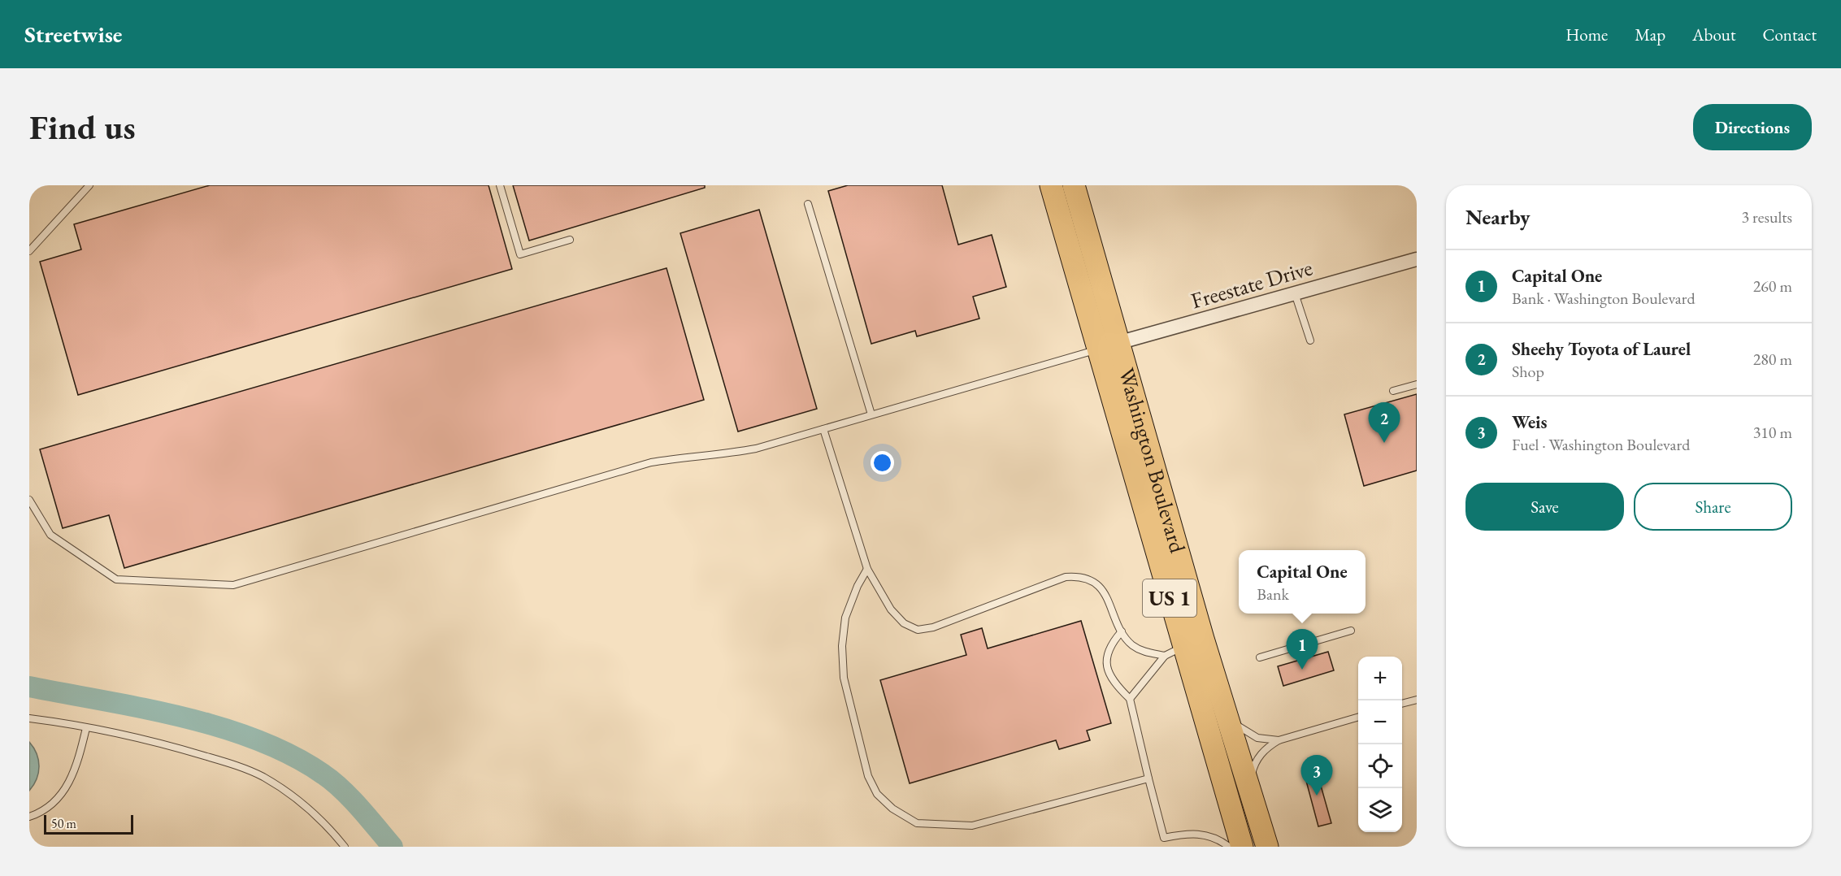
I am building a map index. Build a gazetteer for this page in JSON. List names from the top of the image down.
{
  "streets": {
    "main road": ["Washington Boulevard", "US 1"],
    "street": ["Freestate Drive"]
  },
  "crossings": [
    ["Freestate Drive", "Washington Boulevard"]
  ],
  "scale_bar": "50 m",
  "page": {
    "header": "Streetwise",
    "nav": [
      "Home",
      "Map",
      "About",
      "Contact"
    ],
    "buttons": [
      "Directions",
      ["Save", "Share"]
    ],
    "title": "Find us",
    "heading": ["Nearby", "3 results"],
    "list": [
      {
        "mark": "1",
        "name": "Capital One",
        "note": "Bank · Washington Boulevard",
        "value": "260 m"
      },
      {
        "mark": "2",
        "name": "Sheehy Toyota of Laurel",
        "note": "Shop",
        "value": "280 m"
      },
      {
        "mark": "3",
        "name": "Weis",
        "note": "Fuel · Washington Boulevard",
        "value": "310 m"
      }
    ],
    "pins": ["2", "1", "3"],
    "popup": ["Capital One", "Bank"],
    "map_buttons": ["+", "−"],
    "scale": "50 m"
  }
}
